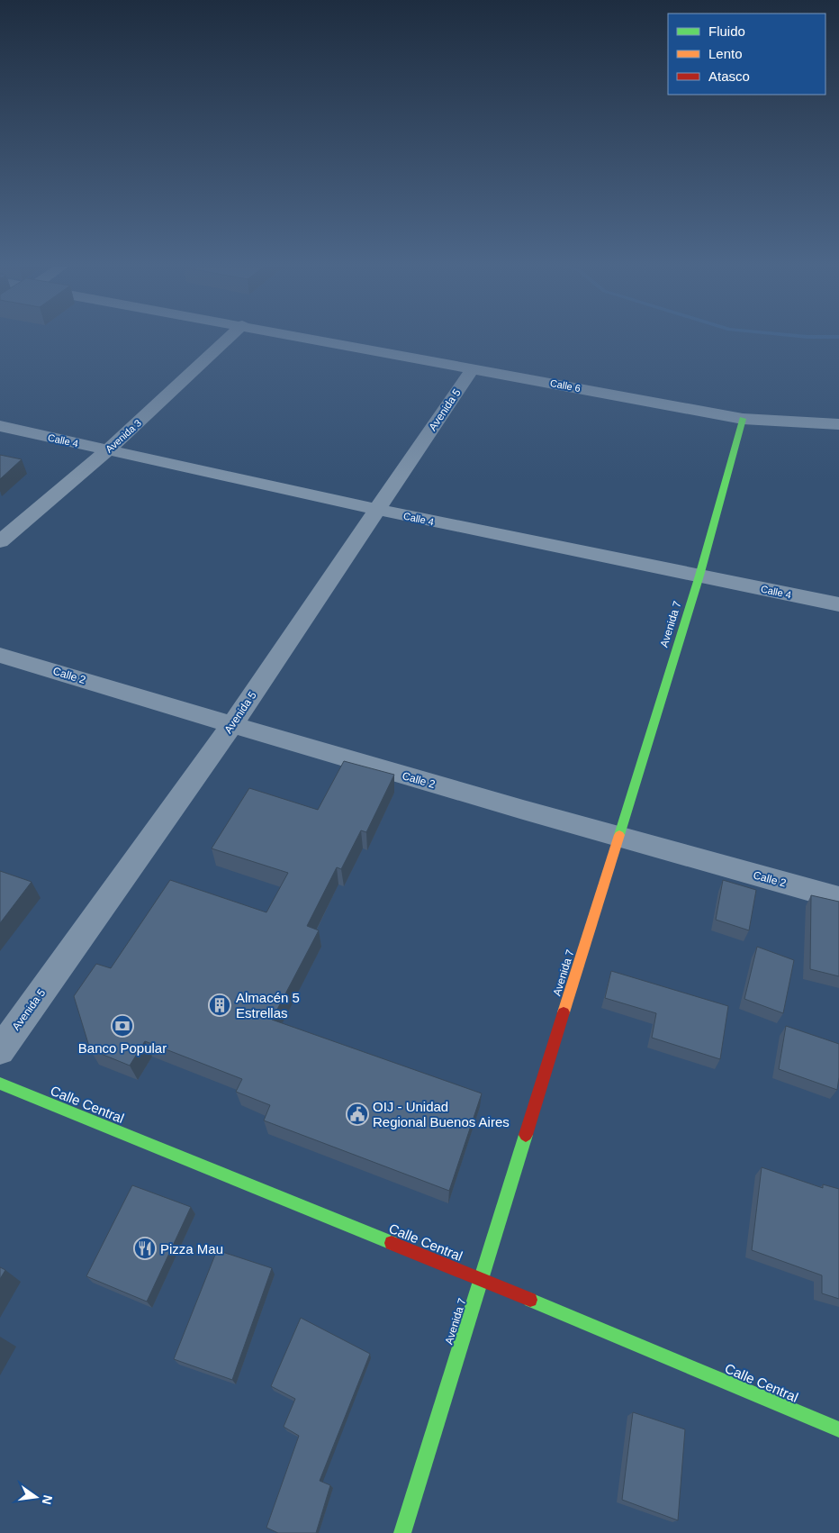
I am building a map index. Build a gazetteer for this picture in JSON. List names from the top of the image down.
{
  "streets": {
    "street": [
      "Calle 6",
      "Avenida 5",
      "Avenida 3",
      "Calle 4",
      "Avenida 7",
      "Calle 2",
      "Calle Central"
    ]
  },
  "crossings": [
    ["Calle 6", "Avenida 5"],
    ["Calle 6", "Avenida 7"],
    ["Avenida 5", "Calle 4"],
    ["Avenida 5", "Calle 2"],
    ["Avenida 3", "Calle 4"],
    ["Calle 4", "Avenida 7"],
    ["Avenida 7", "Calle 2"],
    ["Avenida 7", "Calle Central"]
  ],
  "places": {
    "building": ["Almacén 5 Estrellas"],
    "bank": ["Banco Popular"],
    "public building": ["OIJ - Unidad Regional Buenos Aires"],
    "restaurant": ["Pizza Mau"]
  },
  "legend": ["Fluido", "Lento", "Atasco"],
  "north": "right"
}
